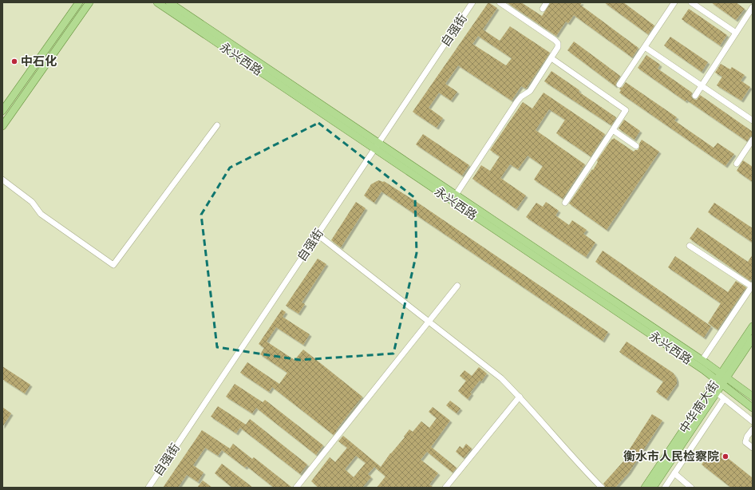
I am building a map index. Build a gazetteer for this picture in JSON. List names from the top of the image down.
{
  "streets": {
    "main road": ["永兴西路", "中华南大街"],
    "street": ["自强街"]
  },
  "crossings": [
    ["自强街", "永兴西路"],
    ["永兴西路", "中华南大街"]
  ],
  "places": ["中石化", "衡水市人民检察院"]
}
